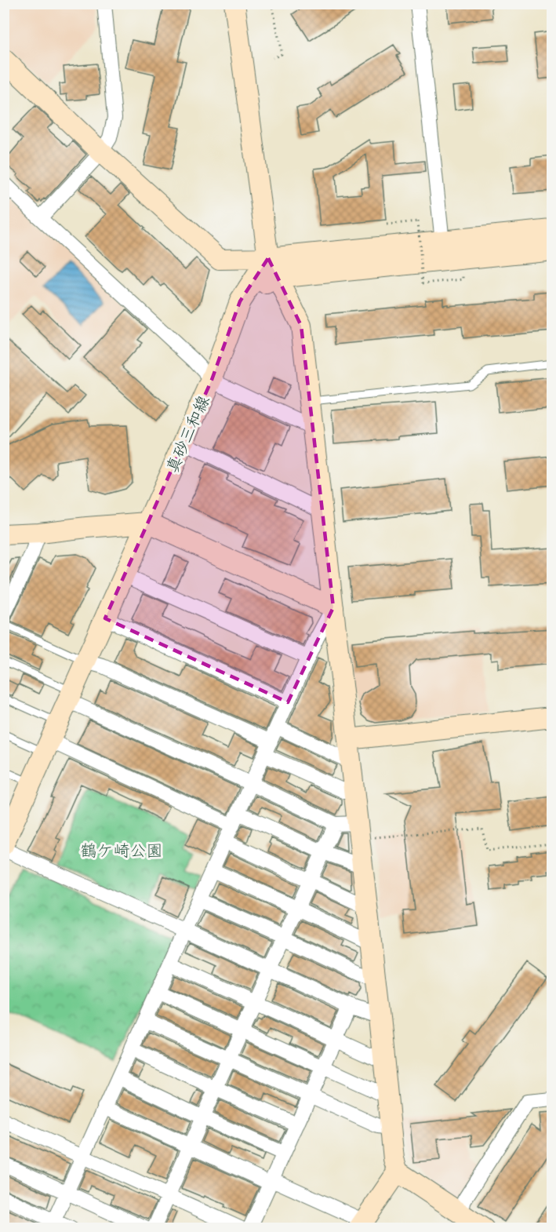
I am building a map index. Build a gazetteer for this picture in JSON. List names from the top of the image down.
{
  "streets": {
    "street": ["真砂三和線"]
  },
  "parks": ["鶴ケ崎公園"]
}
